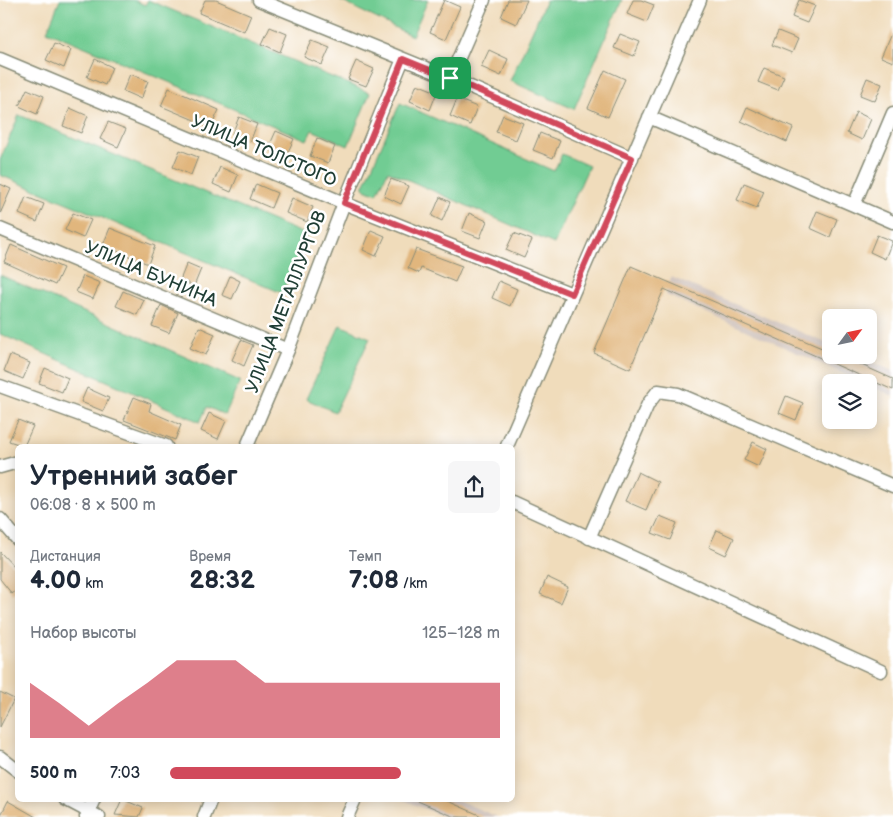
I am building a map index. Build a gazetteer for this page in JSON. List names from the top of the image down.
{
  "streets": {
    "street": ["УЛИЦА ТОЛСТОГО", "УЛИЦА БУНИНА", "УЛИЦА МЕТАЛЛУРГОВ"]
  },
  "crossings": [
    ["УЛИЦА ТОЛСТОГО", "УЛИЦА МЕТАЛЛУРГОВ"],
    ["УЛИЦА БУНИНА", "УЛИЦА МЕТАЛЛУРГОВ"]
  ],
  "north": "top right",
  "page": {
    "heading": ["Утренний забег", "06:08 · 8 × 500 m"],
    "stats": [
      ["Дистанция", "4.00 km"],
      ["Время", "28:32"],
      ["Темп", "7:08 /km"]
    ],
    "chart": ["Набор высоты", "125–128 m"],
    "list": [
      {
        "name": "500 m",
        "note": "7:03"
      }
    ]
  }
}
